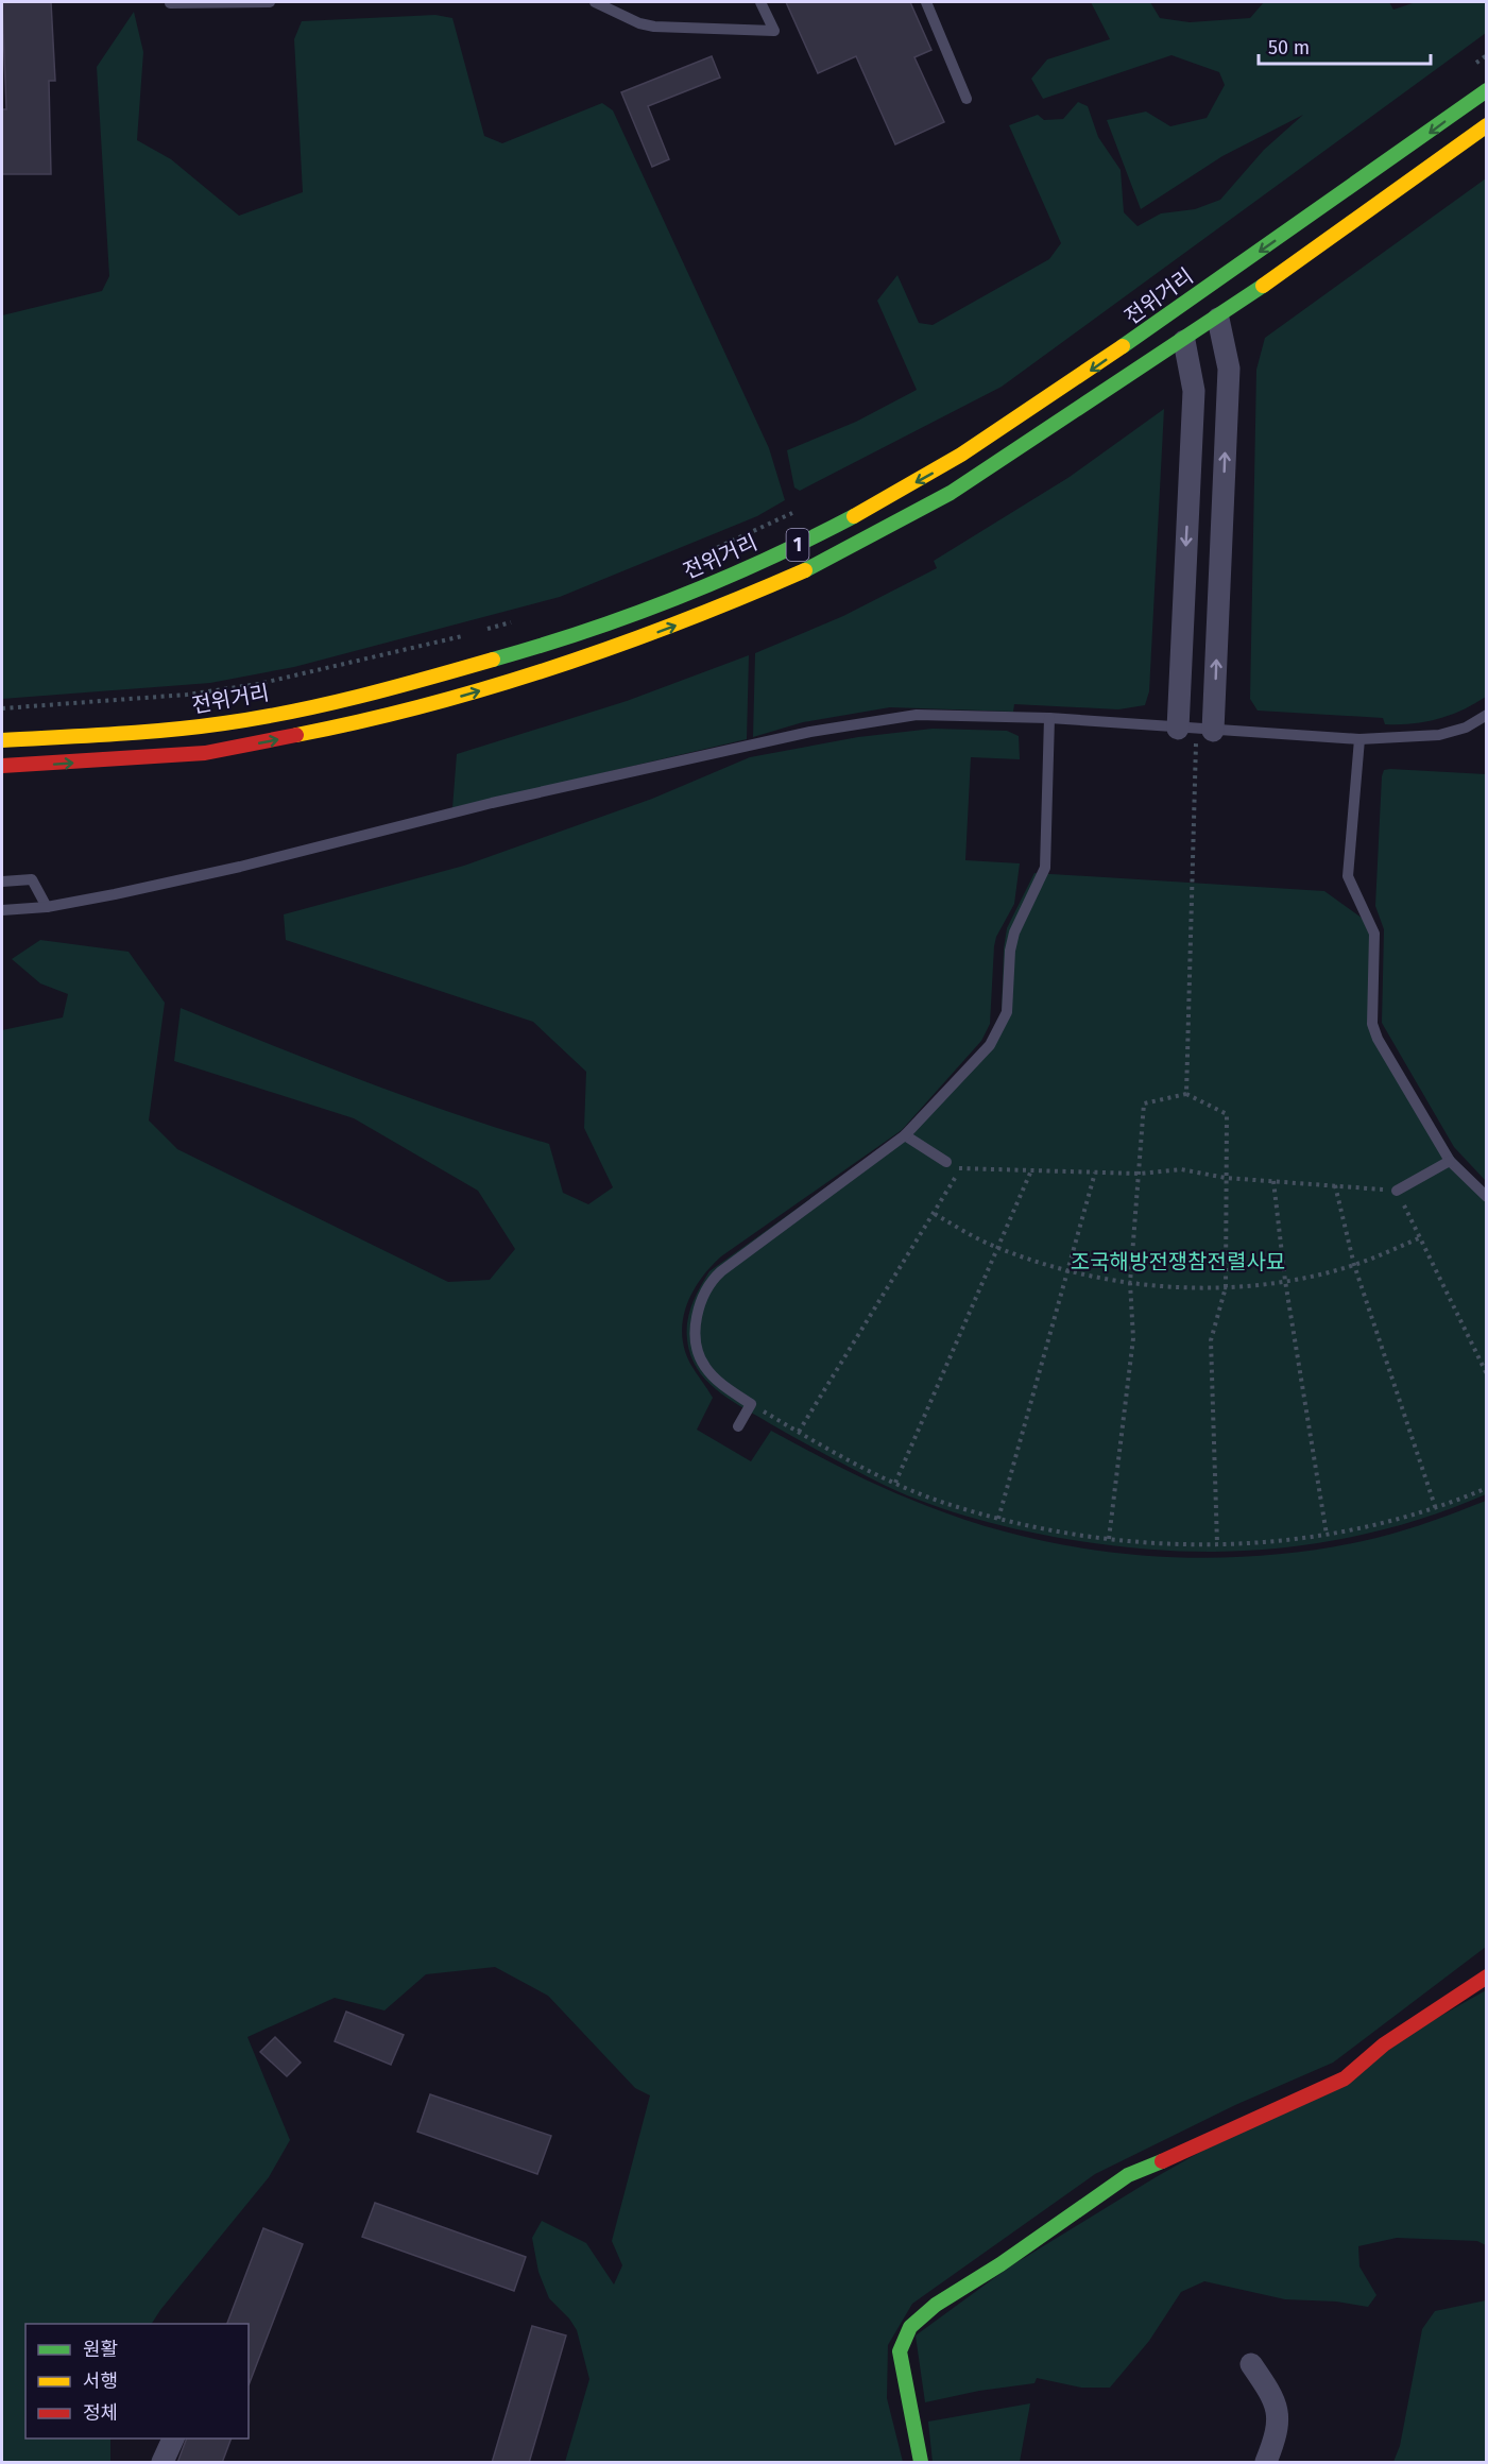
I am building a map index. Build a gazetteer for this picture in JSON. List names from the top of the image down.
{
  "streets": {
    "main road": ["전위거리", "1"]
  },
  "parks": ["조국해방전쟁참전렬사묘"],
  "legend": ["원활", "서행", "정체"],
  "scale_bar": "50 m"
}
